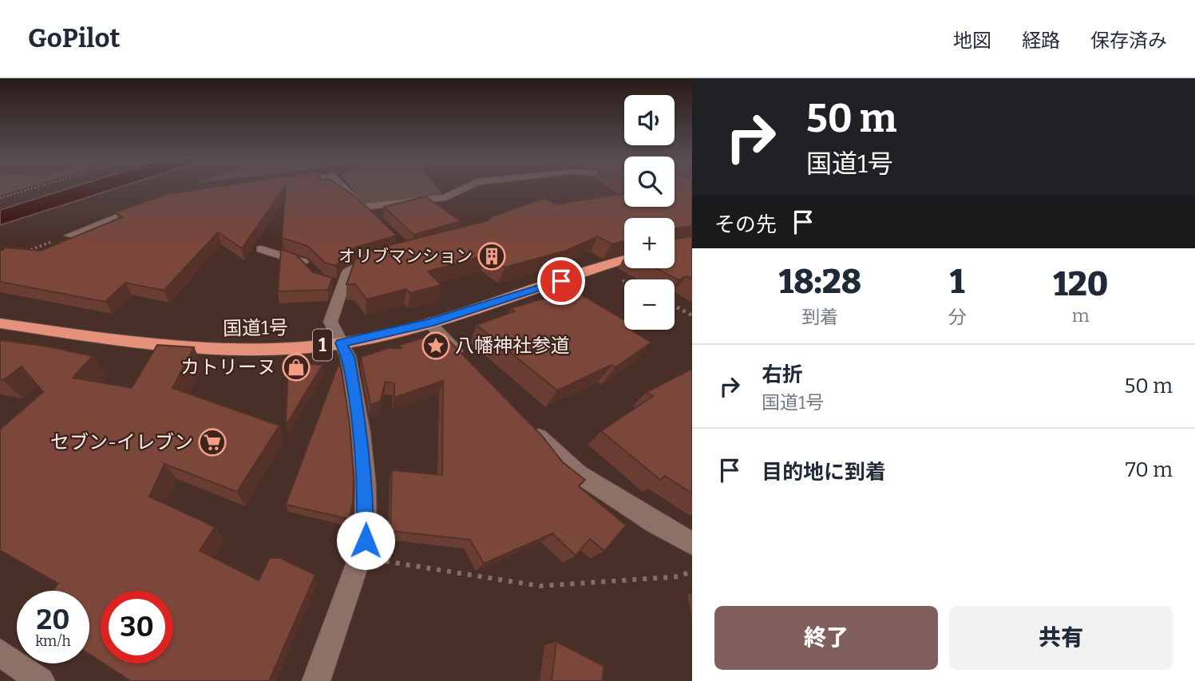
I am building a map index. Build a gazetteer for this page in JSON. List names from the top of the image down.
{
  "streets": {
    "highway": ["国道1号", "1"]
  },
  "places": {
    "building": ["オリブマンション"],
    "place": ["八幡神社参道"],
    "shop": ["カトリーヌ"],
    "supermarket": ["セブン-イレブン"]
  },
  "page": {
    "header": "GoPilot",
    "nav": ["地図", "経路", "保存済み"],
    "turn": ["50 m", "国道1号"],
    "map_buttons": ["+", "−"],
    "then": "その先",
    "eta": [
      "18:28",
      "到着",
      "1",
      "分",
      "120",
      "m"
    ],
    "list": [
      {
        "name": "右折",
        "note": "国道1号",
        "value": "50 m"
      },
      {
        "name": "目的地に到着",
        "value": "70 m"
      }
    ],
    "speed": "20 km/h",
    "limit": "30",
    "buttons": ["終了", "共有"]
  }
}
